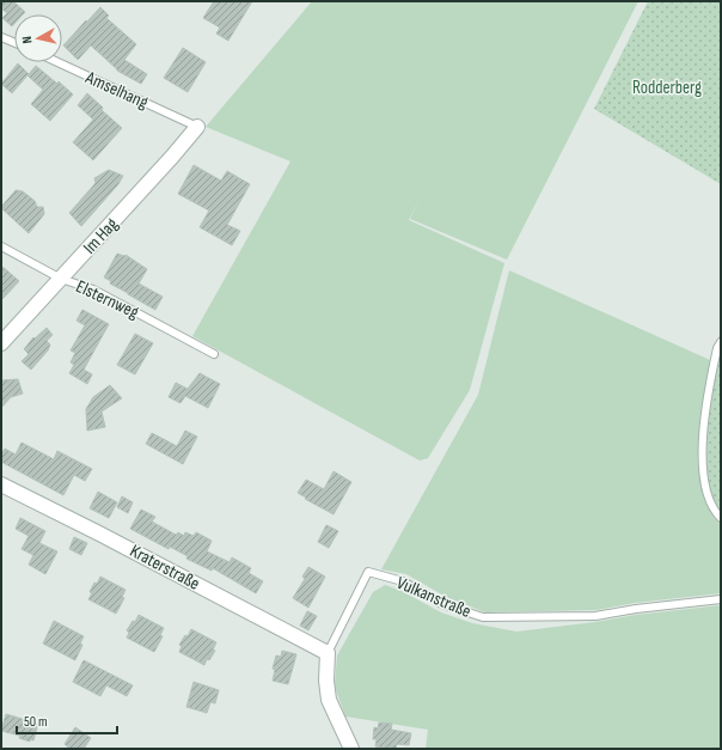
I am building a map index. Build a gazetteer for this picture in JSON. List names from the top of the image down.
{
  "streets": {
    "street": ["Im Hag", "Kraterstraße", "Vulkanstraße"],
    "lane": ["Amselhang", "Elsternweg"]
  },
  "crossings": [
    ["Amselhang", "Im Hag"],
    ["Im Hag", "Elsternweg"],
    ["Kraterstraße", "Vulkanstraße"]
  ],
  "parks": ["Rodderberg"],
  "scale_bar": "50 m",
  "north": "left"
}
